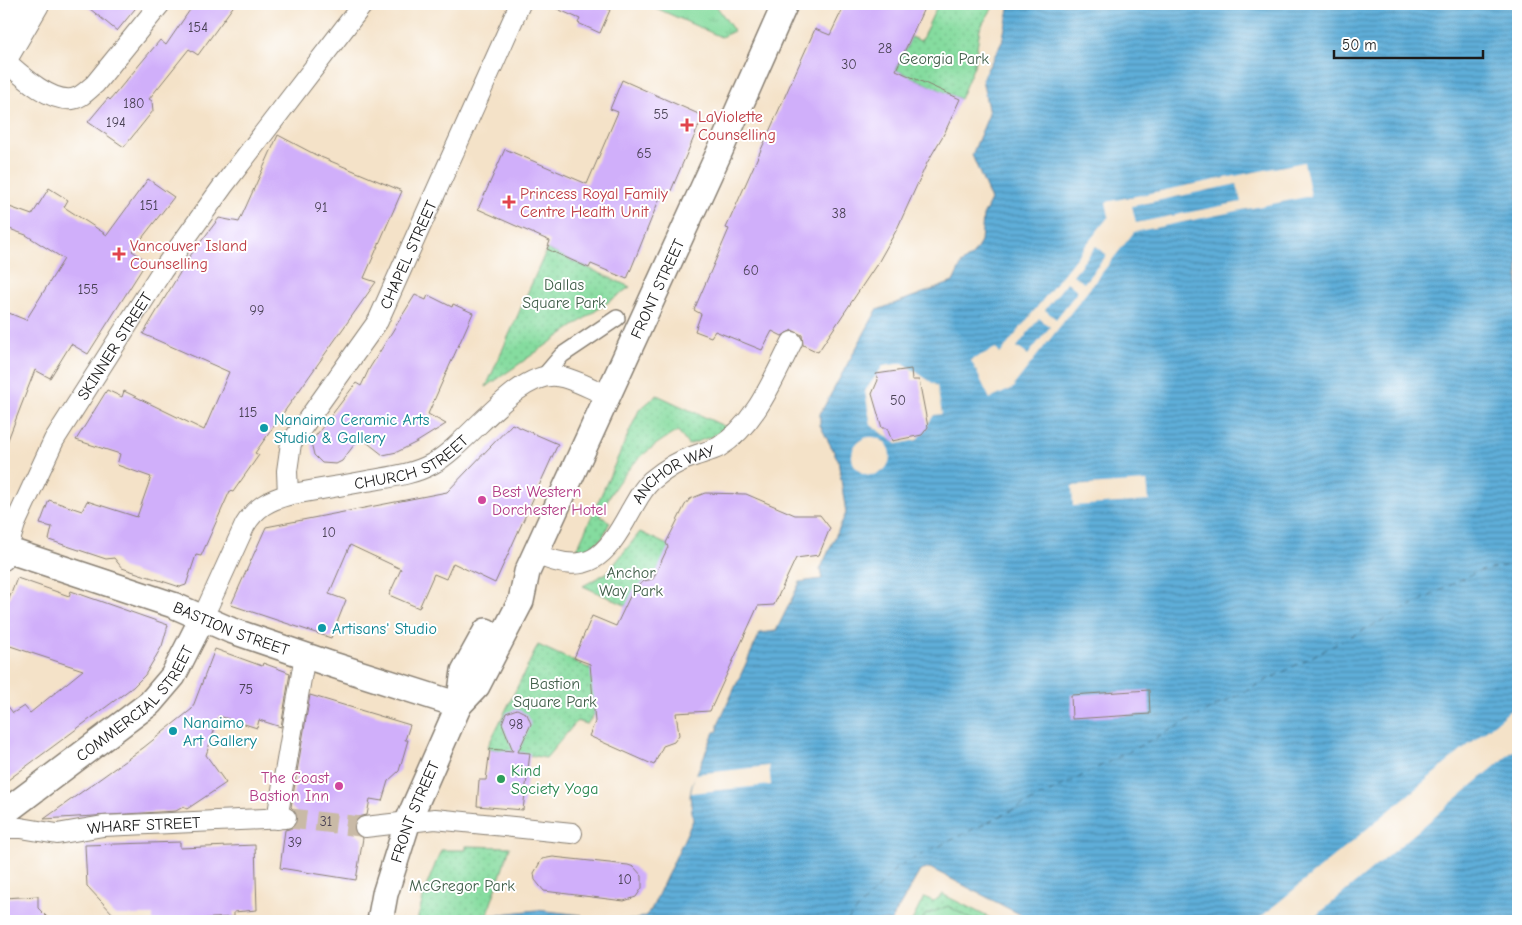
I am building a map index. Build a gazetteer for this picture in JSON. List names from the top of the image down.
{
  "streets": {
    "street": [
      "CHAPEL STREET",
      "FRONT STREET",
      "SKINNER STREET",
      "CHURCH STREET",
      "ANCHOR WAY",
      "BASTION STREET",
      "COMMERCIAL STREET",
      "WHARF STREET"
    ]
  },
  "crossings": [
    ["CHAPEL STREET", "CHURCH STREET"],
    ["FRONT STREET", "ANCHOR WAY"],
    ["FRONT STREET", "BASTION STREET"],
    ["SKINNER STREET", "BASTION STREET"],
    ["CHURCH STREET", "COMMERCIAL STREET"],
    ["BASTION STREET", "COMMERCIAL STREET"],
    ["BASTION STREET", "WHARF STREET"]
  ],
  "parks": [
    "Georgia Park",
    "Dallas Square Park",
    "Anchor Way Park",
    "Bastion Square Park",
    "McGregor Park"
  ],
  "places": {
    "health": ["LaViolette Counselling", "Princess Royal Family Centre Health Unit", "Vancouver Island Counselling"],
    "other": [
      "Nanaimo Ceramic Arts Studio & Gallery",
      "Best Western Dorchester Hotel",
      "Artisans' Studio",
      "Nanaimo Art Gallery",
      "Kind Society Yoga",
      "The Coast Bastion Inn"
    ]
  },
  "house_numbers": [
    "154",
    "28",
    "30",
    "180",
    "55",
    "194",
    "65",
    "151",
    "91",
    "38",
    "60",
    "155",
    "99",
    "50",
    "115",
    "10",
    "75",
    "98",
    "31",
    "39",
    "10"
  ],
  "scale_bar": "50 m"
}
